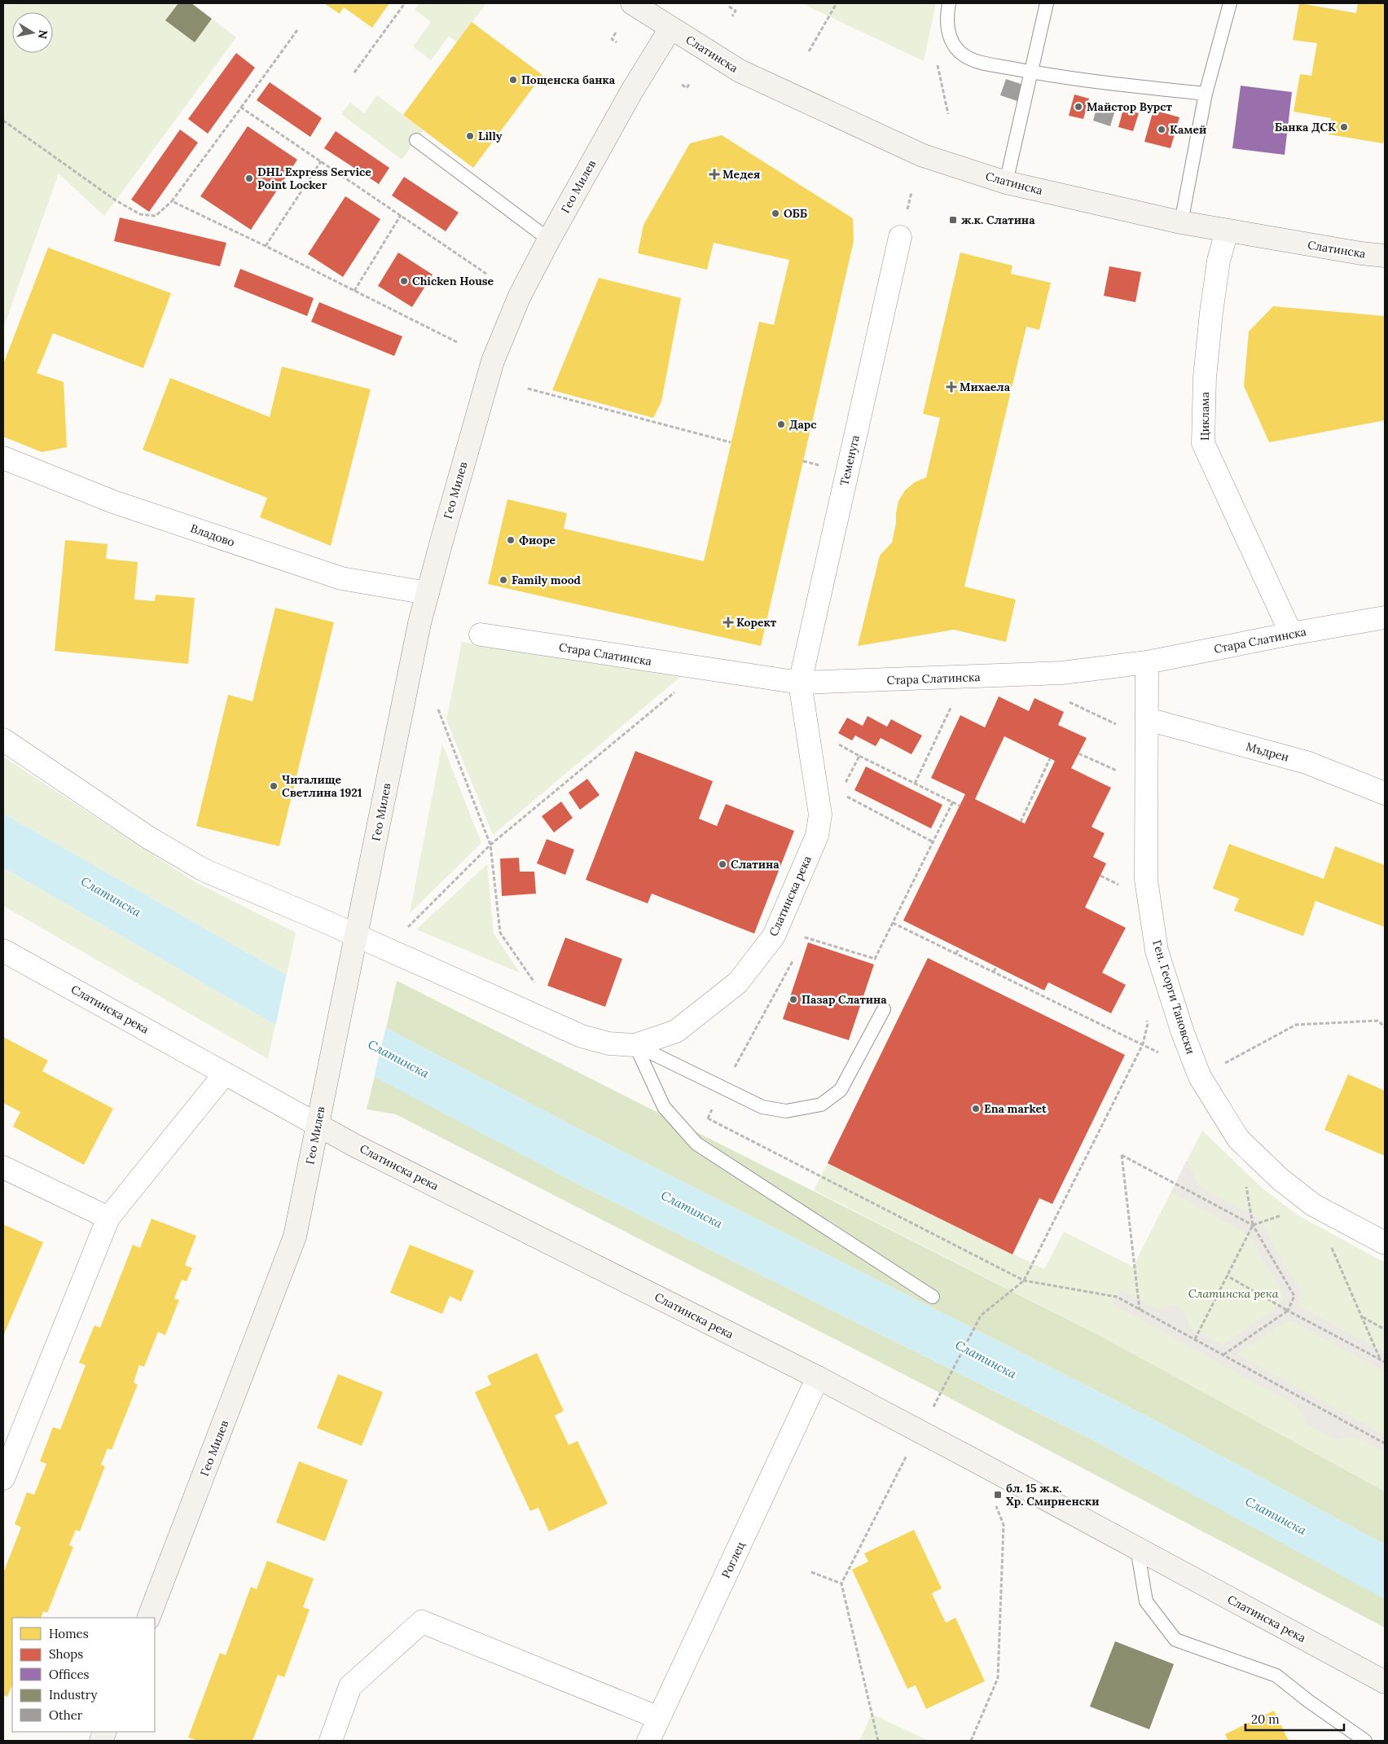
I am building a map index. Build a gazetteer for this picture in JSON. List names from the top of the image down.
{
  "streets": {
    "street": [
      "Слатинска",
      "Гео Милев",
      "Циклама",
      "Теменуга",
      "Владово",
      "Стара Слатинска",
      "Мъдрен",
      "Слатинска река",
      "Ген. Георги Тановски",
      "Роглец"
    ]
  },
  "crossings": [
    ["Слатинска", "Гео Милев"],
    ["Слатинска", "Циклама"],
    ["Гео Милев", "Владово"],
    ["Гео Милев", "Слатинска река"],
    ["Циклама", "Стара Слатинска"],
    ["Теменуга", "Стара Слатинска"],
    ["Теменуга", "Слатинска река"],
    ["Стара Слатинска", "Слатинска река"],
    ["Стара Слатинска", "Ген. Георги Тановски"],
    ["Мъдрен", "Ген. Георги Тановски"],
    ["Слатинска река", "Роглец"]
  ],
  "water": ["Слатинска"],
  "parks": ["Слатинска река"],
  "places": {
    "other": [
      "Пощенска банка",
      "Майстор Вурст",
      "Банка ДСК",
      "Камей",
      "Lilly",
      "DHL Express Service Point Locker",
      "ОББ",
      "Chicken House",
      "Дарс",
      "Фиоре",
      "Family mood",
      "Читалище Светлина 1921",
      "Слатина",
      "Пазар Слатина",
      "Ena market"
    ],
    "health": ["Медея", "Михаела", "Корект"],
    "transit": ["ж.к. Слатина", "бл. 15 ж.к. Хр. Смирненски"]
  },
  "legend": [
    "Homes",
    "Shops",
    "Offices",
    "Industry",
    "Other"
  ],
  "scale_bar": "20 m",
  "north": "right"
}
